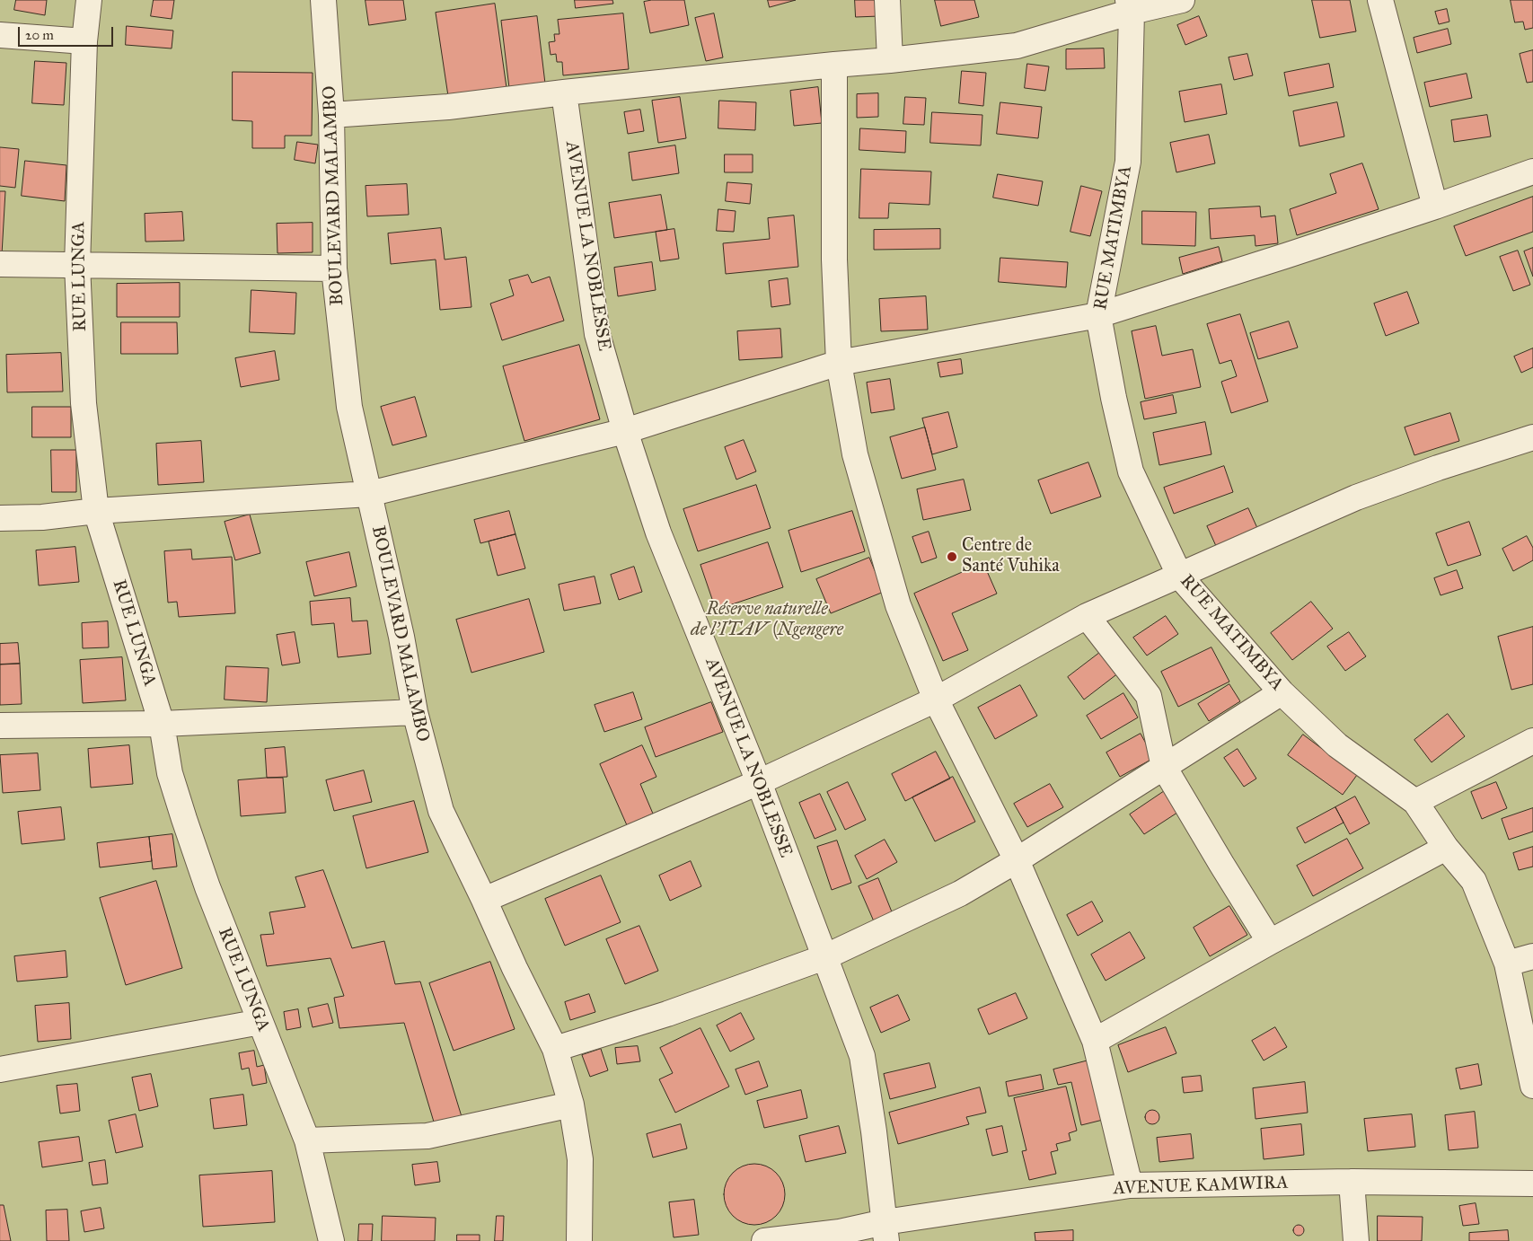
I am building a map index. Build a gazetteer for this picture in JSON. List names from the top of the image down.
{
  "streets": {
    "street": [
      "BOULEVARD MALAMBO",
      "RUE MATIMBYA",
      "AVENUE LA NOBLESSE",
      "RUE LUNGA",
      "AVENUE KAMWIRA"
    ]
  },
  "crossings": [
    ["AVENUE LA NOBLESSE", "AVENUE KAMWIRA"]
  ],
  "parks": ["Réserve naturelle de l'ITAV (Ngengere"],
  "places": ["Centre de Santé Vuhika"],
  "scale_bar": "20 m"
}
